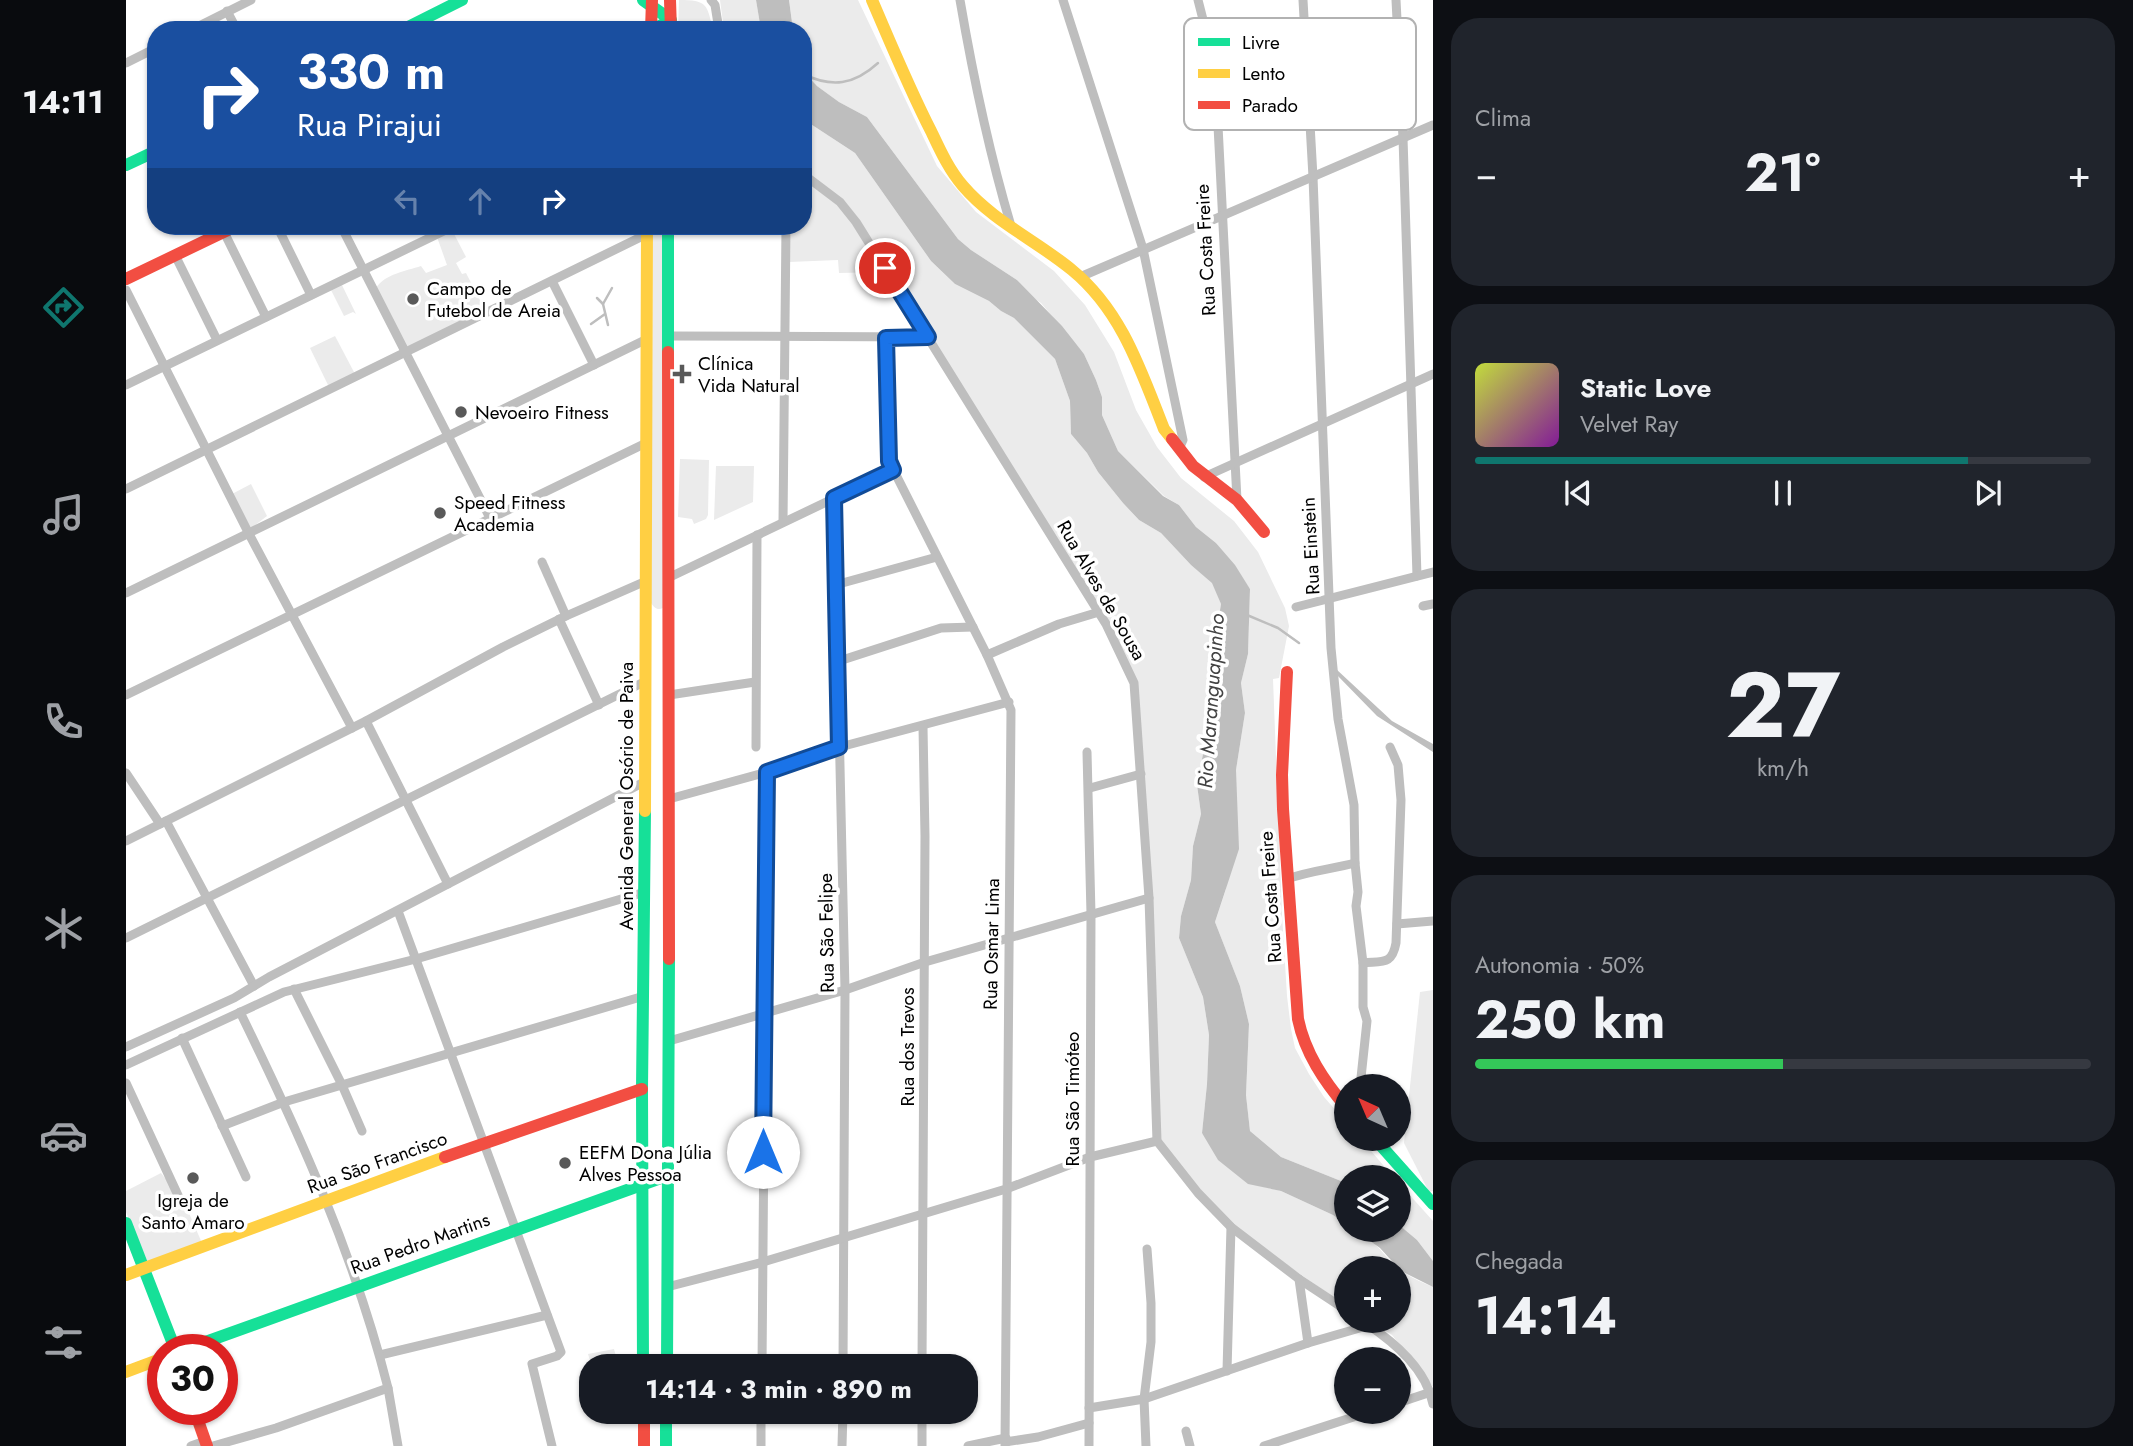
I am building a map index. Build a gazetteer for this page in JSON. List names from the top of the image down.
{
  "streets": {
    "main road": [
      "Rua Costa Freire",
      "Avenida General Osório de Paiva",
      "Rua São Francisco",
      "Rua Pedro Martins"
    ],
    "street": [
      "Rua Einstein",
      "Rua Alves de Sousa",
      "Rua São Felipe",
      "Rua Osmar Lima",
      "Rua dos Trevos",
      "Rua São Timóteo"
    ]
  },
  "crossings": [
    ["Avenida General Osório de Paiva", "Rua São Francisco"],
    ["Avenida General Osório de Paiva", "Rua Pedro Martins"]
  ],
  "water": ["Rio Maranguapinho"],
  "places": {
    "other": [
      "Campo de Futebol de Areia",
      "Nevoeiro Fitness",
      "Speed Fitness Academia",
      "EEFM Dona Júlia Alves Pessoa",
      "Igreja de Santo Amaro"
    ],
    "health": ["Clínica Vida Natural"]
  },
  "legend": ["Livre", "Lento", "Parado"],
  "north": "top left",
  "page": {
    "tabs": "14:11",
    "tile": [
      "Clima",
      ["27", "km/h"],
      ["Autonomia · 50%", "250 km"],
      ["Chegada", "14:14"]
    ],
    "turn": ["330 m", "Rua Pirajui"],
    "heat": ["−", "21°", "+"],
    "song": ["Static Love", "Velvet Ray"],
    "map_buttons": ["+", "−"],
    "limit": "30",
    "trip": "14:14 · 3 min · 890 m"
  }
}
